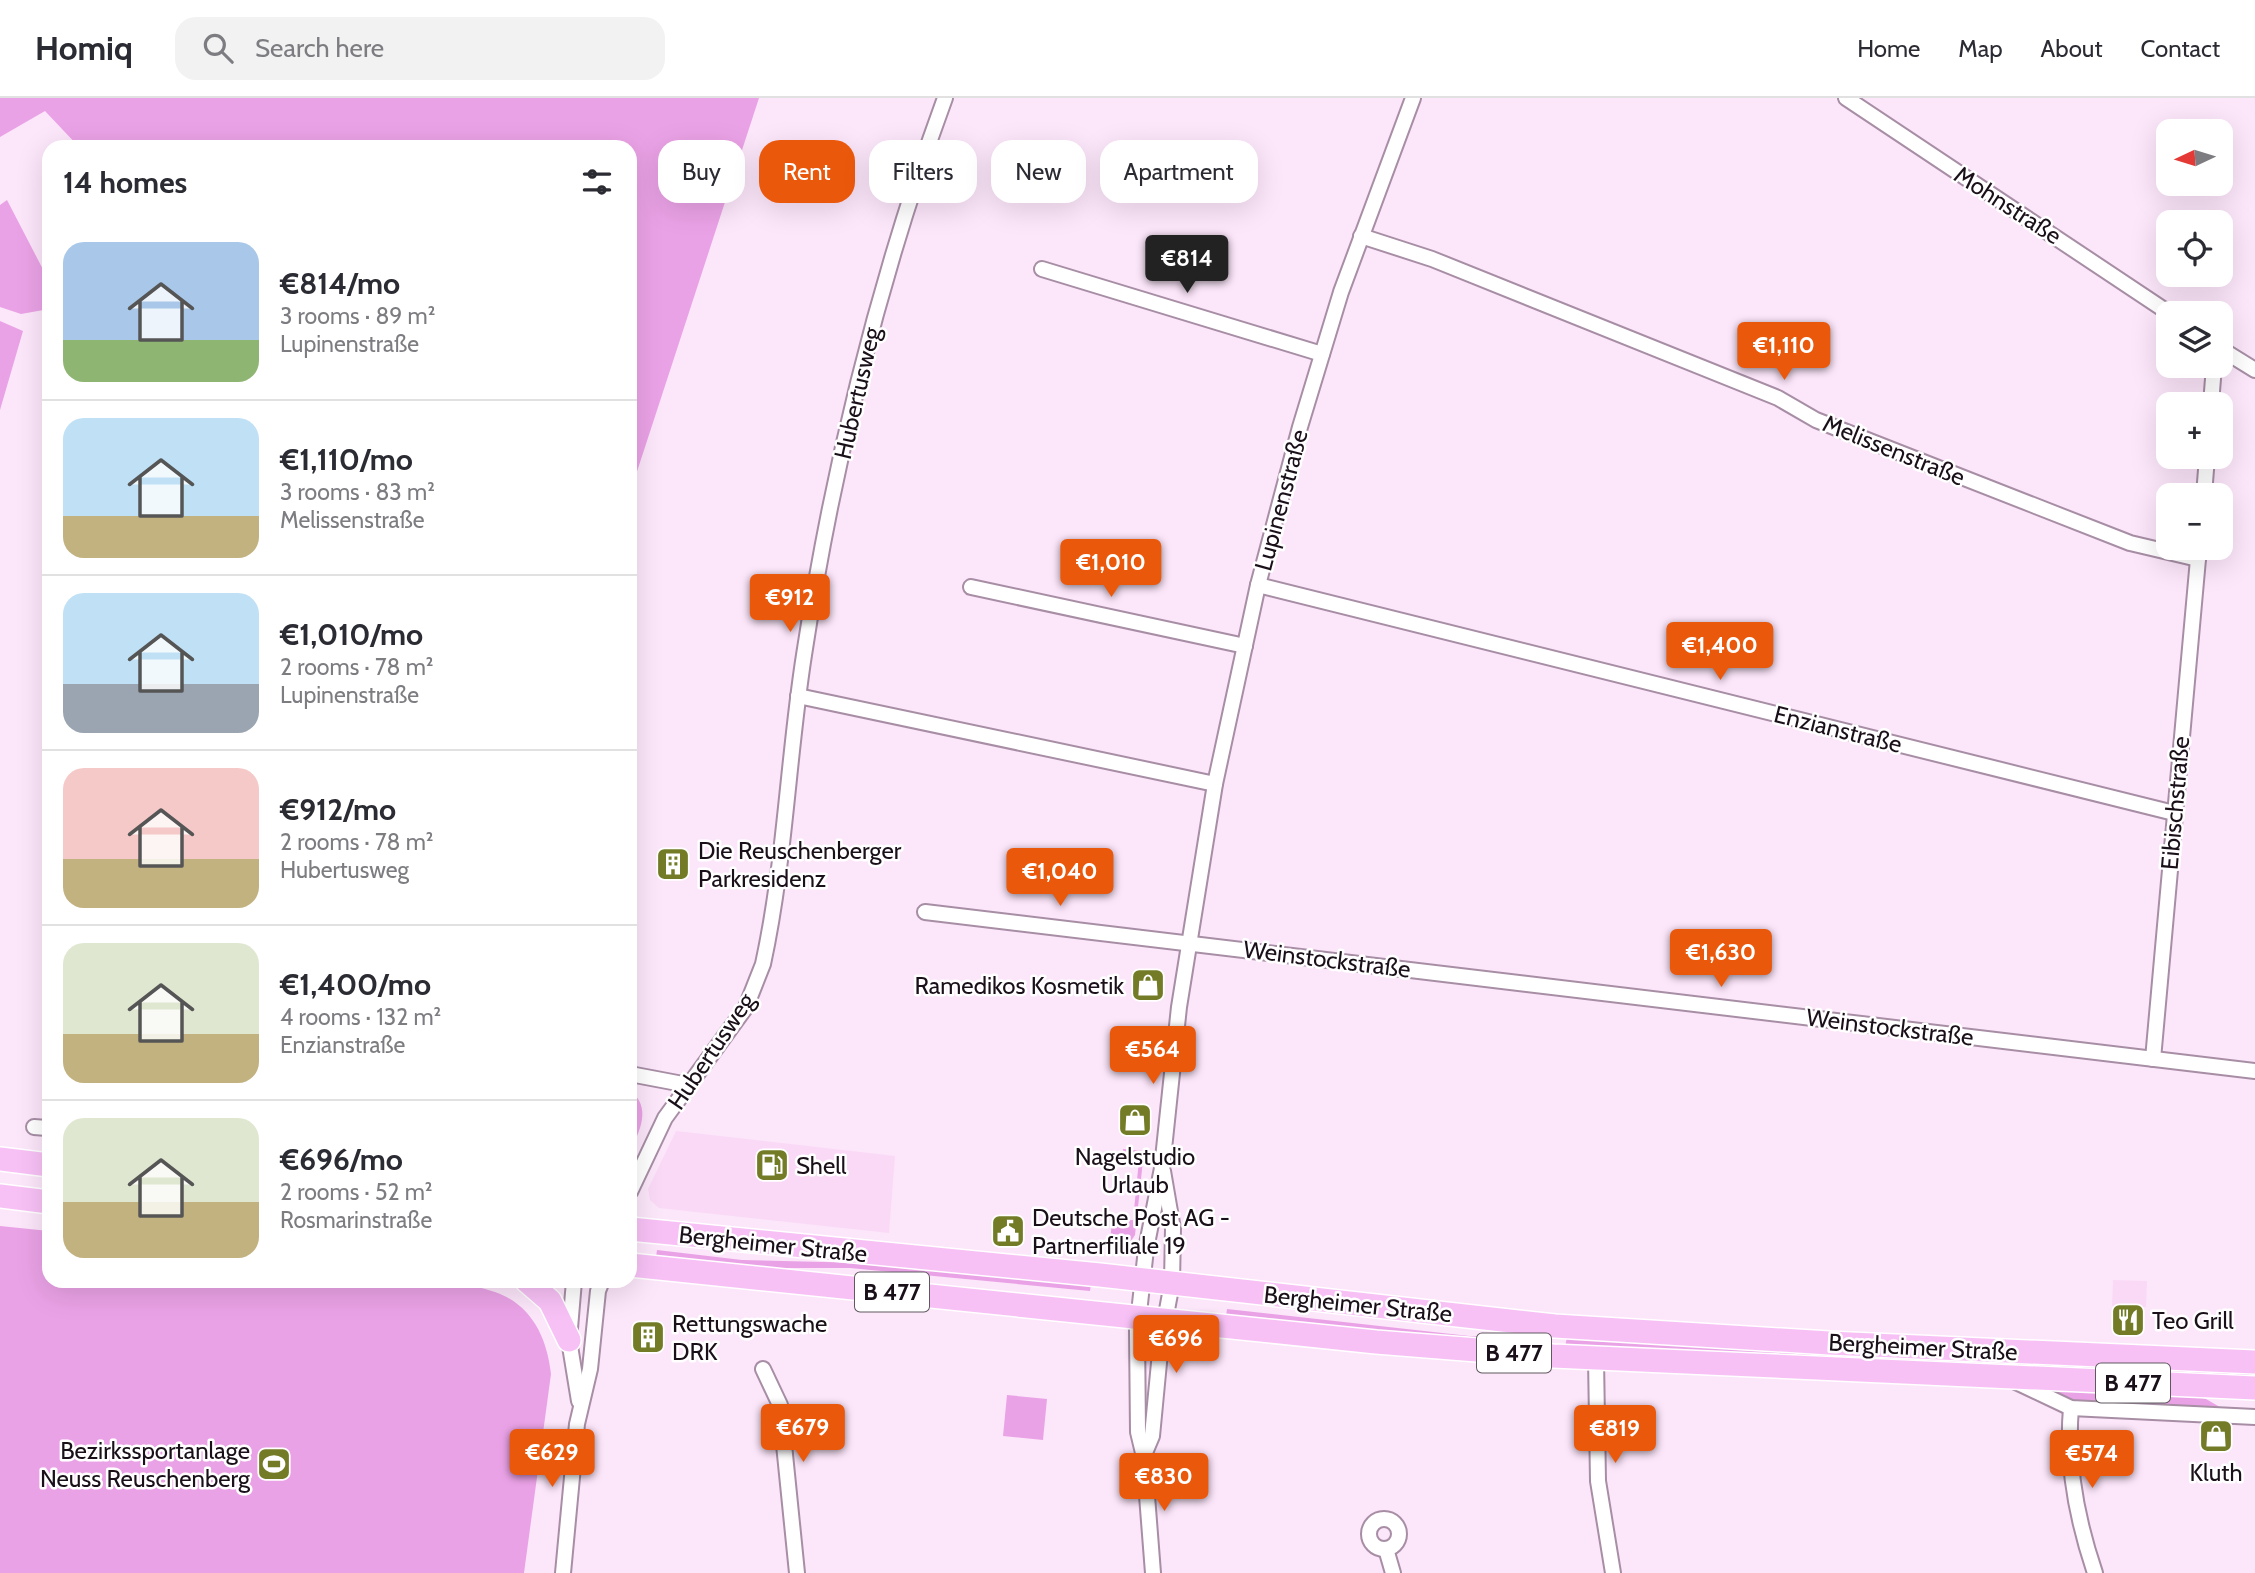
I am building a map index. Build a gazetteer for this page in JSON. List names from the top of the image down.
{
  "streets": {
    "main road": ["Bergheimer Straße", "B 477"],
    "street": [
      "Mohnstraße",
      "Hubertusweg",
      "Melissenstraße",
      "Lupinenstraße",
      "Enzianstraße",
      "Eibischstraße",
      "Weinstockstraße"
    ]
  },
  "crossings": [
    ["Melissenstraße", "Lupinenstraße"],
    ["Lupinenstraße", "Enzianstraße"],
    ["Lupinenstraße", "Weinstockstraße"],
    ["Lupinenstraße", "Bergheimer Straße"],
    ["Enzianstraße", "Eibischstraße"],
    ["Eibischstraße", "Weinstockstraße"]
  ],
  "places": {
    "building": ["Die Reuschenberger Parkresidenz", "Rettungswache DRK"],
    "shop": ["Ramedikos Kosmetik", "Nagelstudio Urlaub", "Kluth"],
    "fuel station": ["Shell"],
    "public building": ["Deutsche Post AG - Partnerfiliale 19"],
    "restaurant": ["Teo Grill"],
    "sports": ["Bezirkssportanlage Neuss Reuschenberg"]
  },
  "north": "left",
  "page": {
    "header": "Homiq",
    "search": "Search here",
    "nav": [
      "Home",
      "Map",
      "About",
      "Contact"
    ],
    "map_buttons": ["+", "−"],
    "chip": [
      "Buy",
      "Rent",
      "Filters",
      "New",
      "Apartment"
    ],
    "heading": "14 homes",
    "list": [
      {
        "name": "€814/mo",
        "note": "3 rooms · 89 m² · Lupinenstraße"
      },
      {
        "name": "€1,110/mo",
        "note": "3 rooms · 83 m² · Melissenstraße"
      },
      {
        "name": "€1,010/mo",
        "note": "2 rooms · 78 m² · Lupinenstraße"
      },
      {
        "name": "€912/mo",
        "note": "2 rooms · 78 m² · Hubertusweg"
      },
      {
        "name": "€1,400/mo",
        "note": "4 rooms · 132 m² · Enzianstraße"
      },
      {
        "name": "€696/mo",
        "note": "2 rooms · 52 m² · Rosmarinstraße"
      }
    ],
    "price": [
      "€814",
      "€1,110",
      "€1,010",
      "€912",
      "€1,400",
      "€1,040",
      "€1,630",
      "€564",
      "€696",
      "€679",
      "€819",
      "€629",
      "€574",
      "€830"
    ]
  }
}
